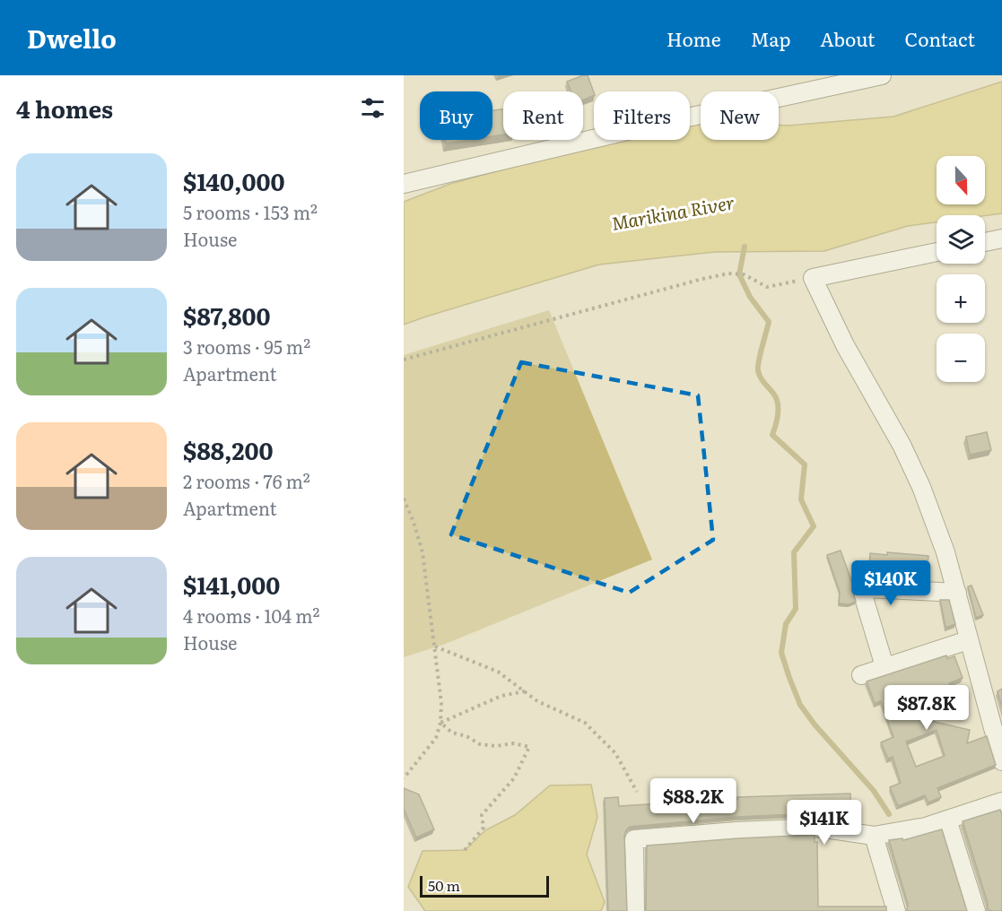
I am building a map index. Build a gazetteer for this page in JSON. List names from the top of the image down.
{
  "water": ["Marikina River"],
  "scale_bar": "50 m",
  "north": "bottom",
  "page": {
    "header": "Dwello",
    "nav": [
      "Home",
      "Map",
      "About",
      "Contact"
    ],
    "heading": "4 homes",
    "chip": [
      "Buy",
      "Rent",
      "Filters",
      "New"
    ],
    "list": [
      {
        "name": "$140,000",
        "note": "5 rooms · 153 m² · House"
      },
      {
        "name": "$87,800",
        "note": "3 rooms · 95 m² · Apartment"
      },
      {
        "name": "$88,200",
        "note": "2 rooms · 76 m² · Apartment"
      },
      {
        "name": "$141,000",
        "note": "4 rooms · 104 m² · House"
      }
    ],
    "map_buttons": ["+", "−"],
    "price": [
      "$140K",
      "$87.8K",
      "$88.2K",
      "$141K"
    ],
    "scale": "50 m"
  }
}
